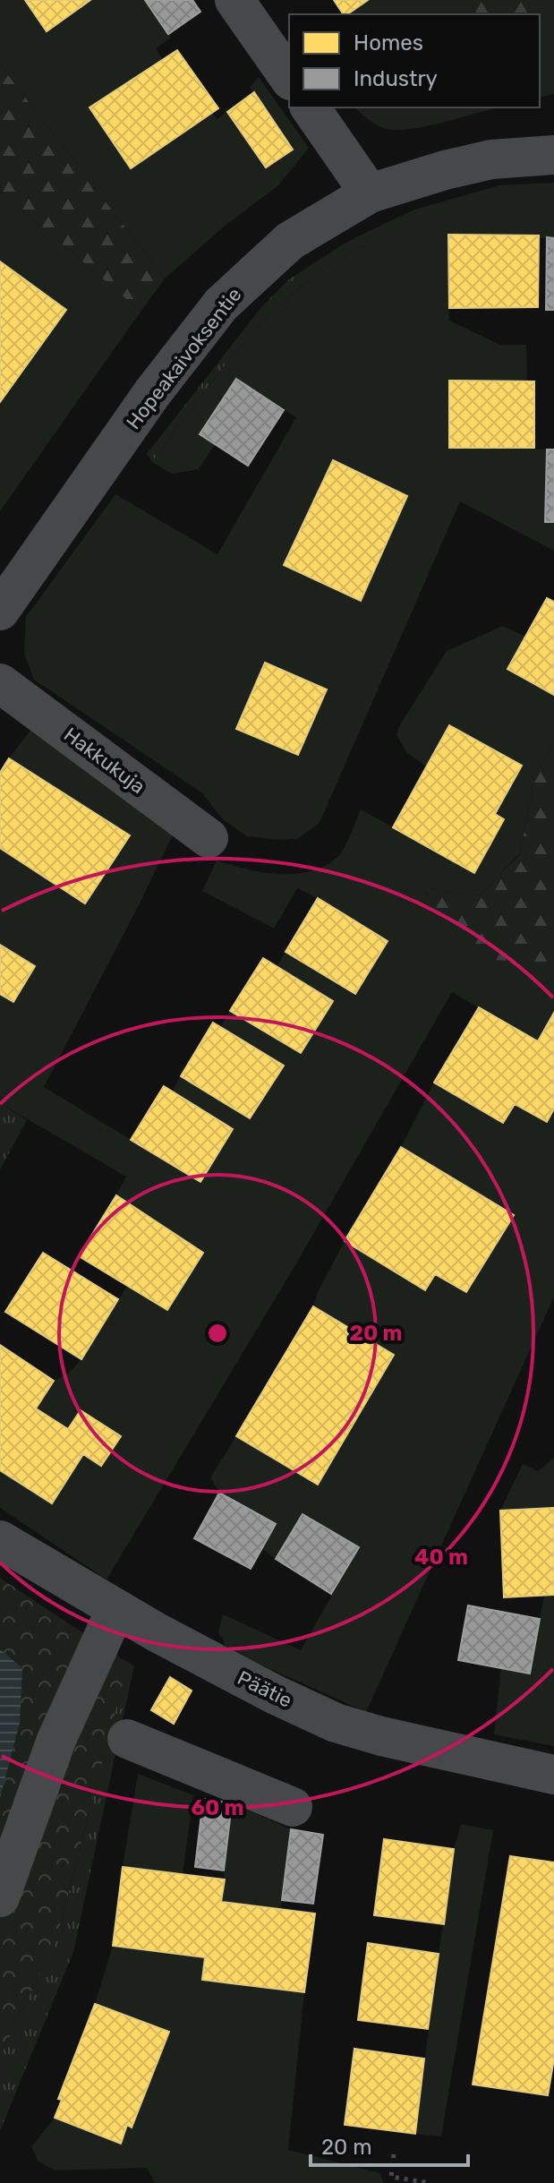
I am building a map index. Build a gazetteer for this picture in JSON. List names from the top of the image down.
{
  "streets": {
    "street": ["Hopeakaivoksentie", "Hakkukuja", "Päätie"]
  },
  "legend": ["Homes", "Industry"],
  "scale_bar": "20 m",
  "rings": ["20 m", "40 m", "60 m"]
}
